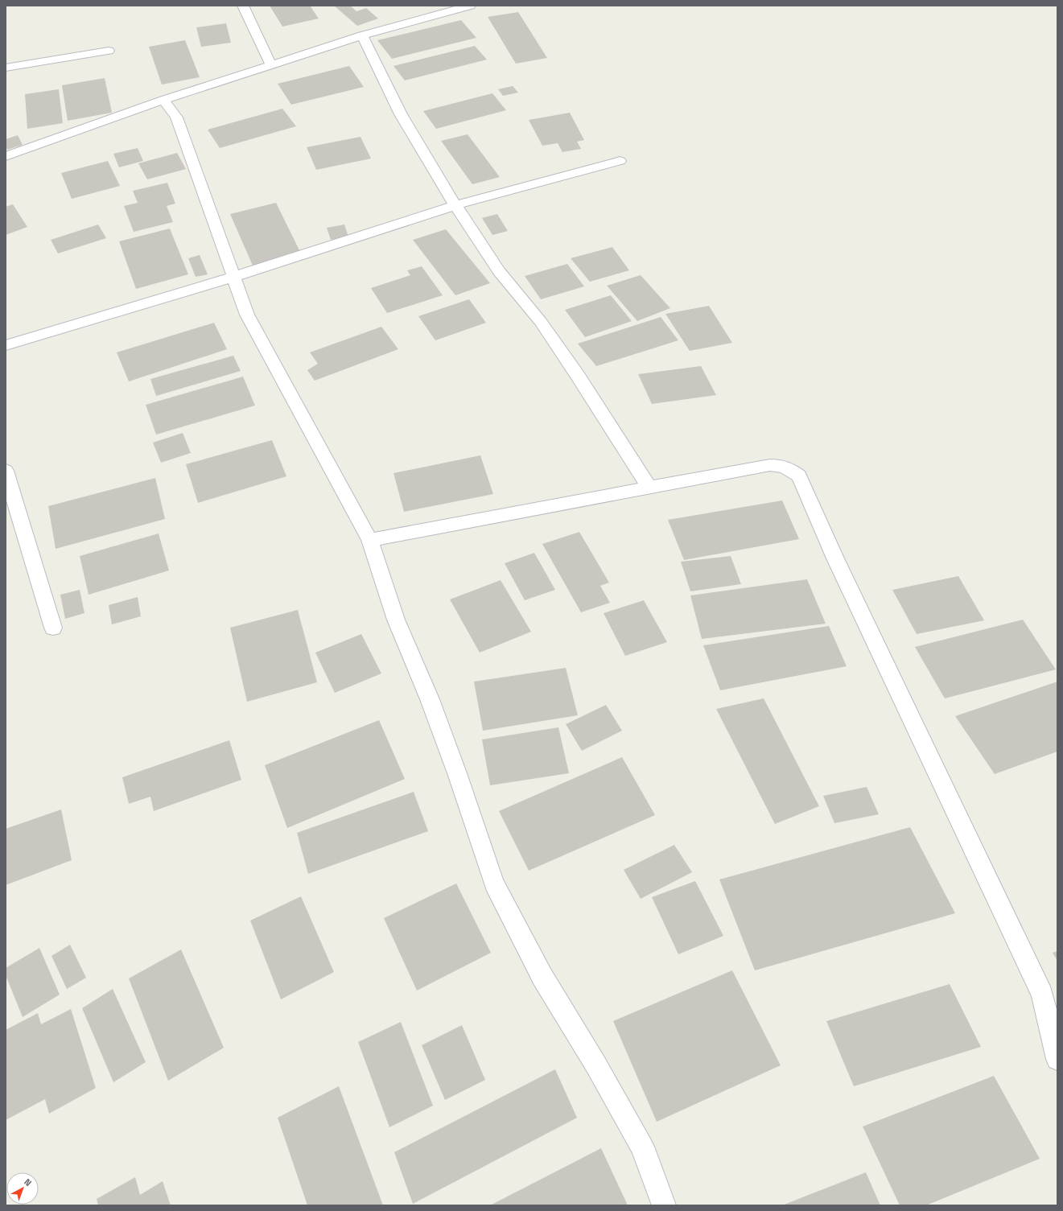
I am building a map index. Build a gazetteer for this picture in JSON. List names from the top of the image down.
{
  "north": "top right"
}
